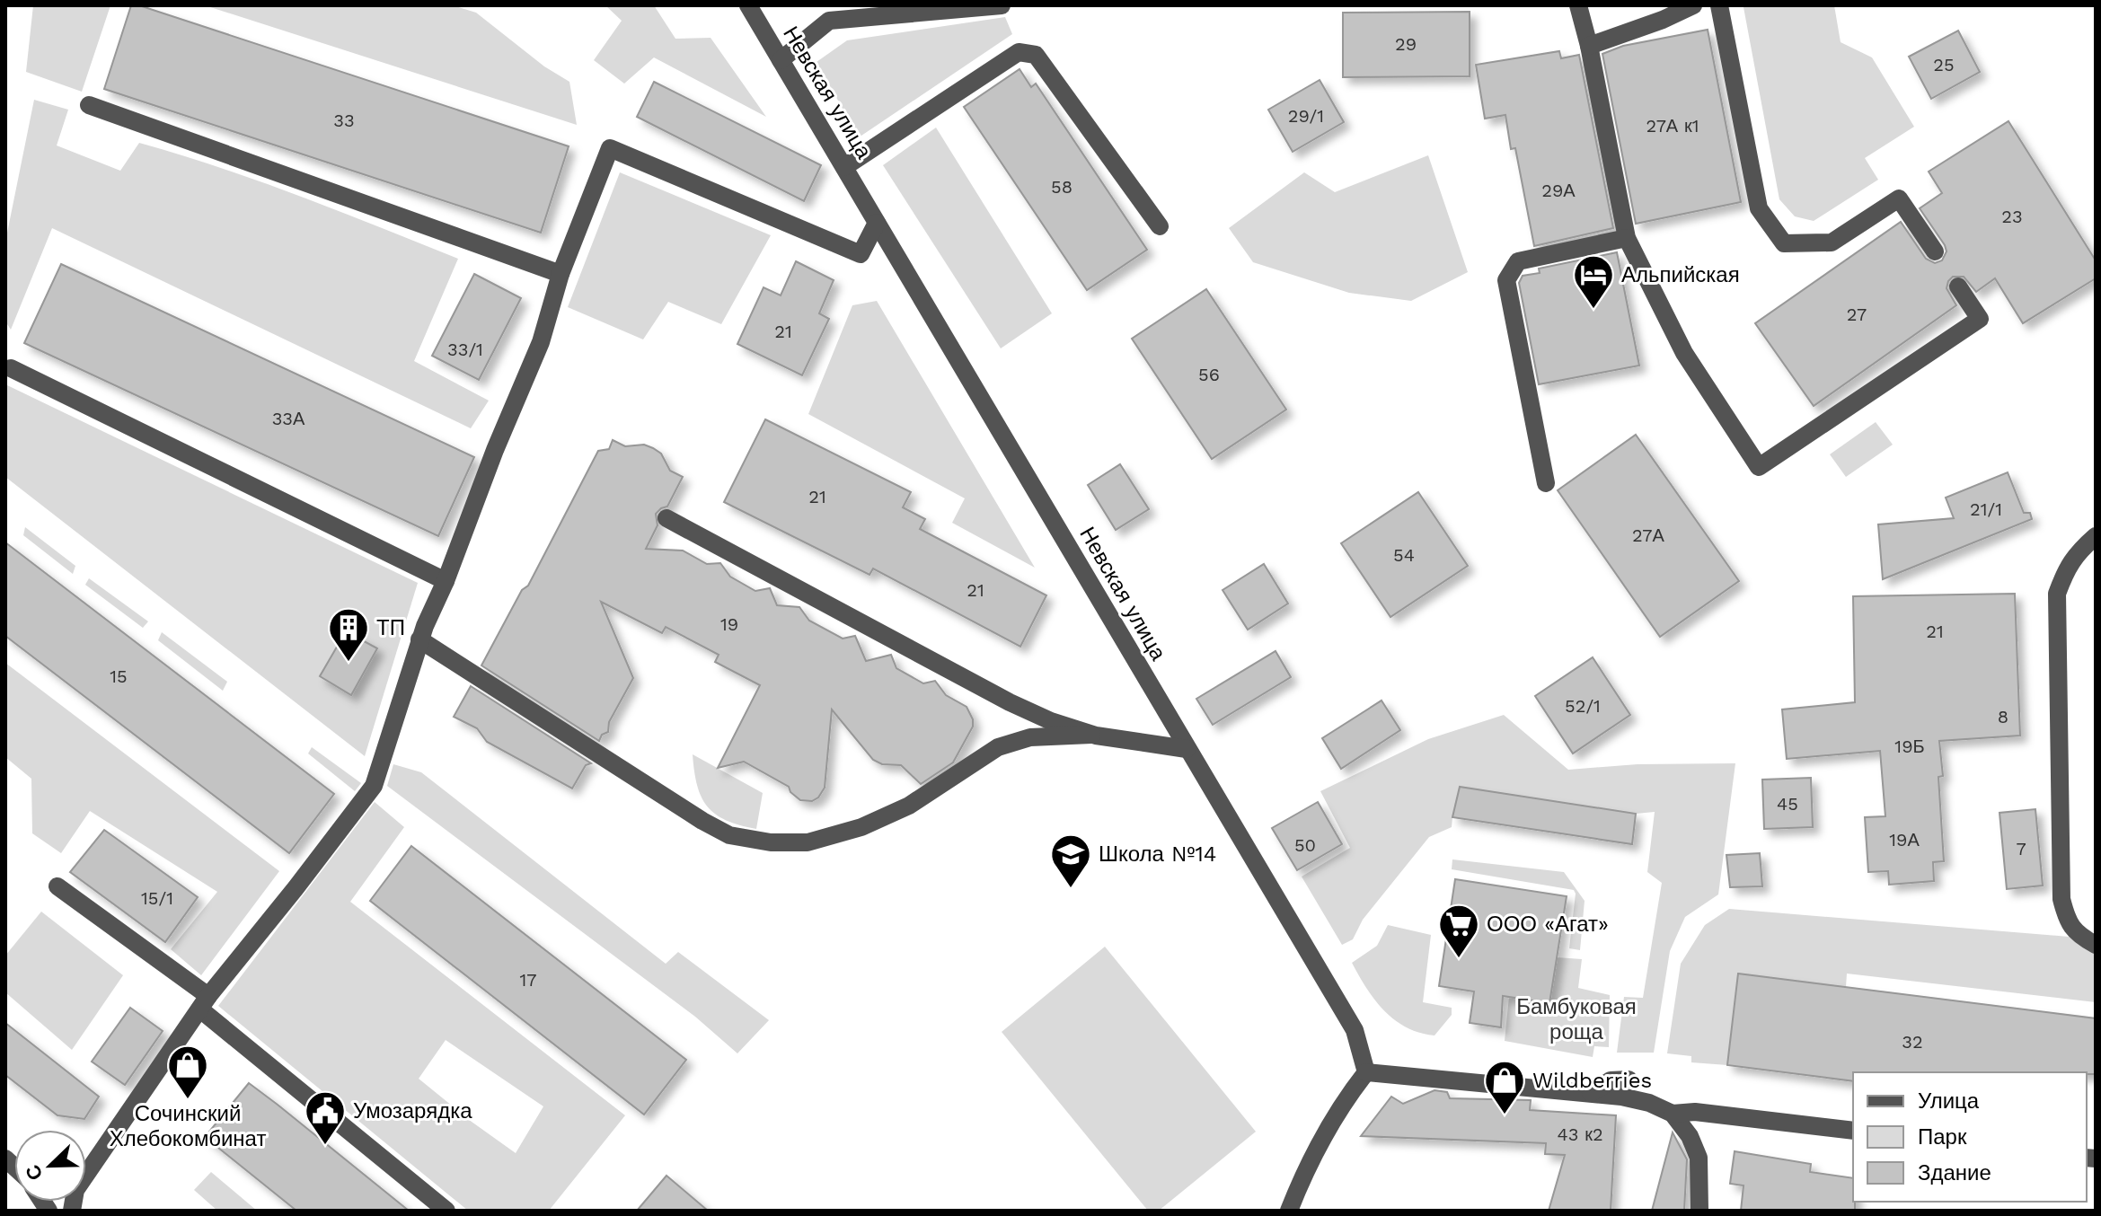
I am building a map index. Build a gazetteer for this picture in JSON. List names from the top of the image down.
{
  "streets": {
    "street": ["Невская улица"]
  },
  "parks": ["Бамбуковая роща"],
  "places": {
    "hotel": ["Альпийская"],
    "building": ["ТП"],
    "school or university": ["Школа №14"],
    "supermarket": ["ООО «Агат»"],
    "shop": ["Сочинский Хлебокомбинат", "Wildberries"],
    "public building": ["Умозарядка"]
  },
  "house_numbers": [
    "29",
    "25",
    "29/1",
    "33",
    "27А к1",
    "58",
    "29А",
    "23",
    "27",
    "21",
    "33/1",
    "56",
    "33А",
    "21",
    "21/1",
    "27А",
    "54",
    "21",
    "19",
    "21",
    "15",
    "52/1",
    "8",
    "19Б",
    "45",
    "19А",
    "50",
    "7",
    "15/1",
    "17",
    "32",
    "43 к2"
  ],
  "legend": ["Улица", "Парк", "Здание"],
  "north": "bottom left"
}
